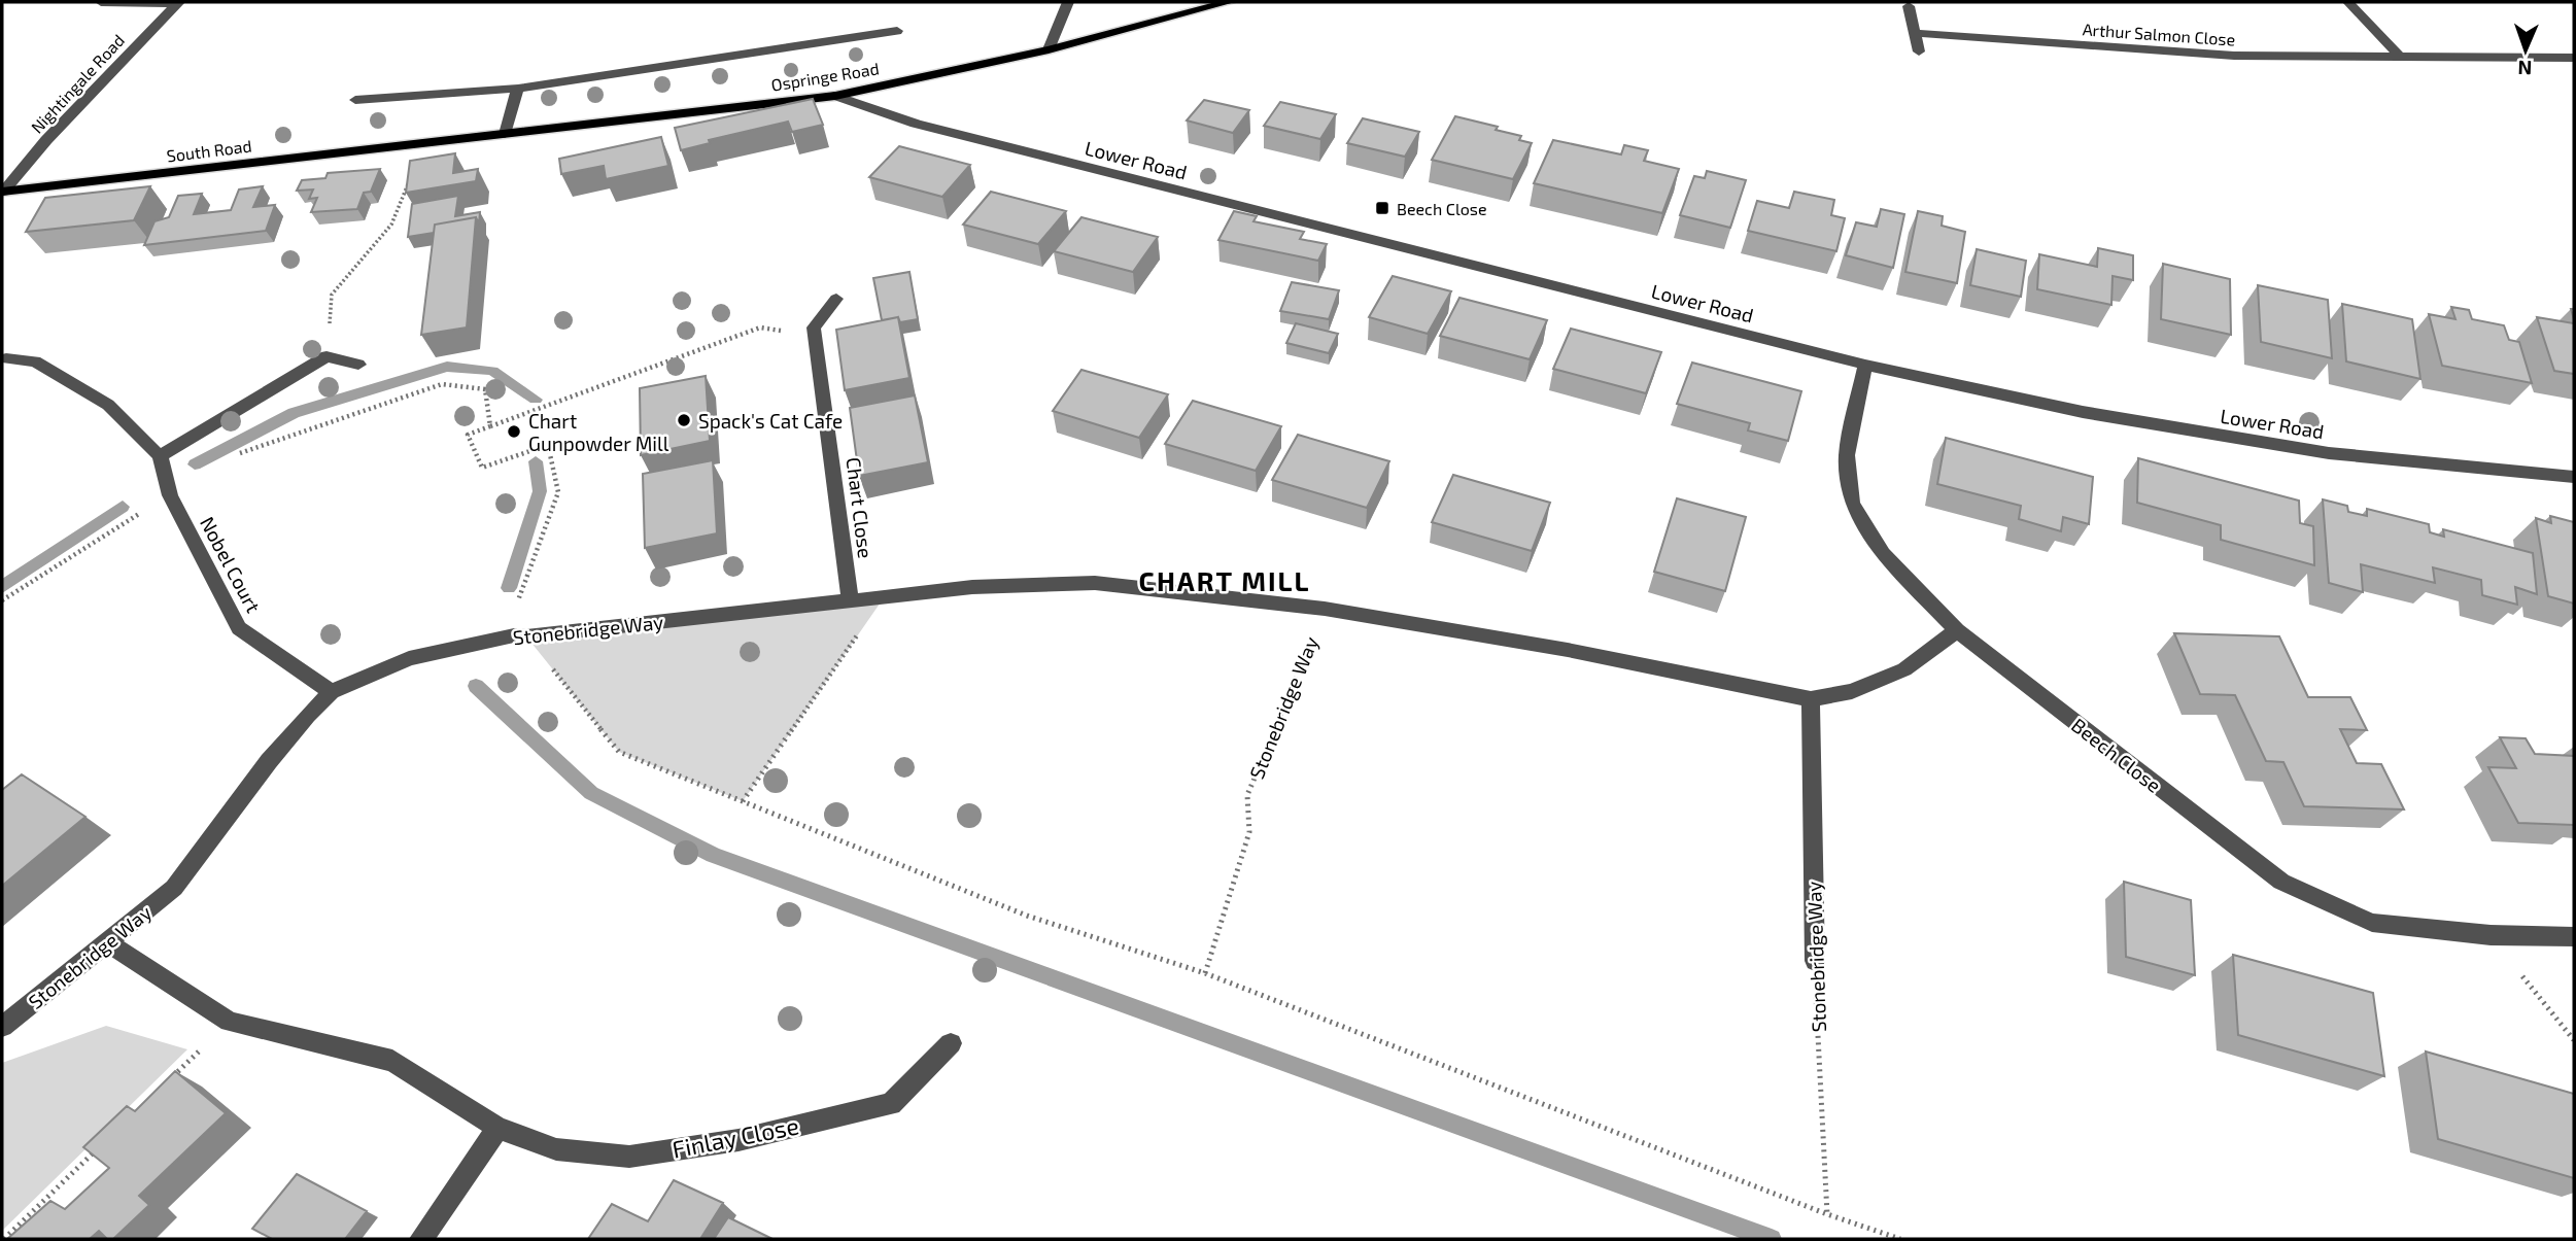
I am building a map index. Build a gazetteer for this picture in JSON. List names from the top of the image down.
{
  "streets": {
    "main road": ["Ospringe Road", "South Road"],
    "street": [
      "Arthur Salmon Close",
      "Nightingale Road",
      "Lower Road",
      "Chart Close",
      "Nobel Court",
      "Stonebridge Way",
      "Beech Close",
      "Finlay Close"
    ]
  },
  "crossings": [
    ["Ospringe Road", "South Road"],
    ["Ospringe Road", "Lower Road"],
    ["Nightingale Road", "South Road"],
    ["Lower Road", "Beech Close"],
    ["Chart Close", "Stonebridge Way"],
    ["Nobel Court", "Stonebridge Way"],
    ["Stonebridge Way", "Beech Close"],
    ["Stonebridge Way", "Finlay Close"]
  ],
  "districts": ["CHART MILL"],
  "places": {
    "transit": ["Beech Close"],
    "other": ["Spack's Cat Cafe", "Chart Gunpowder Mill"]
  },
  "north": "bottom"
}
